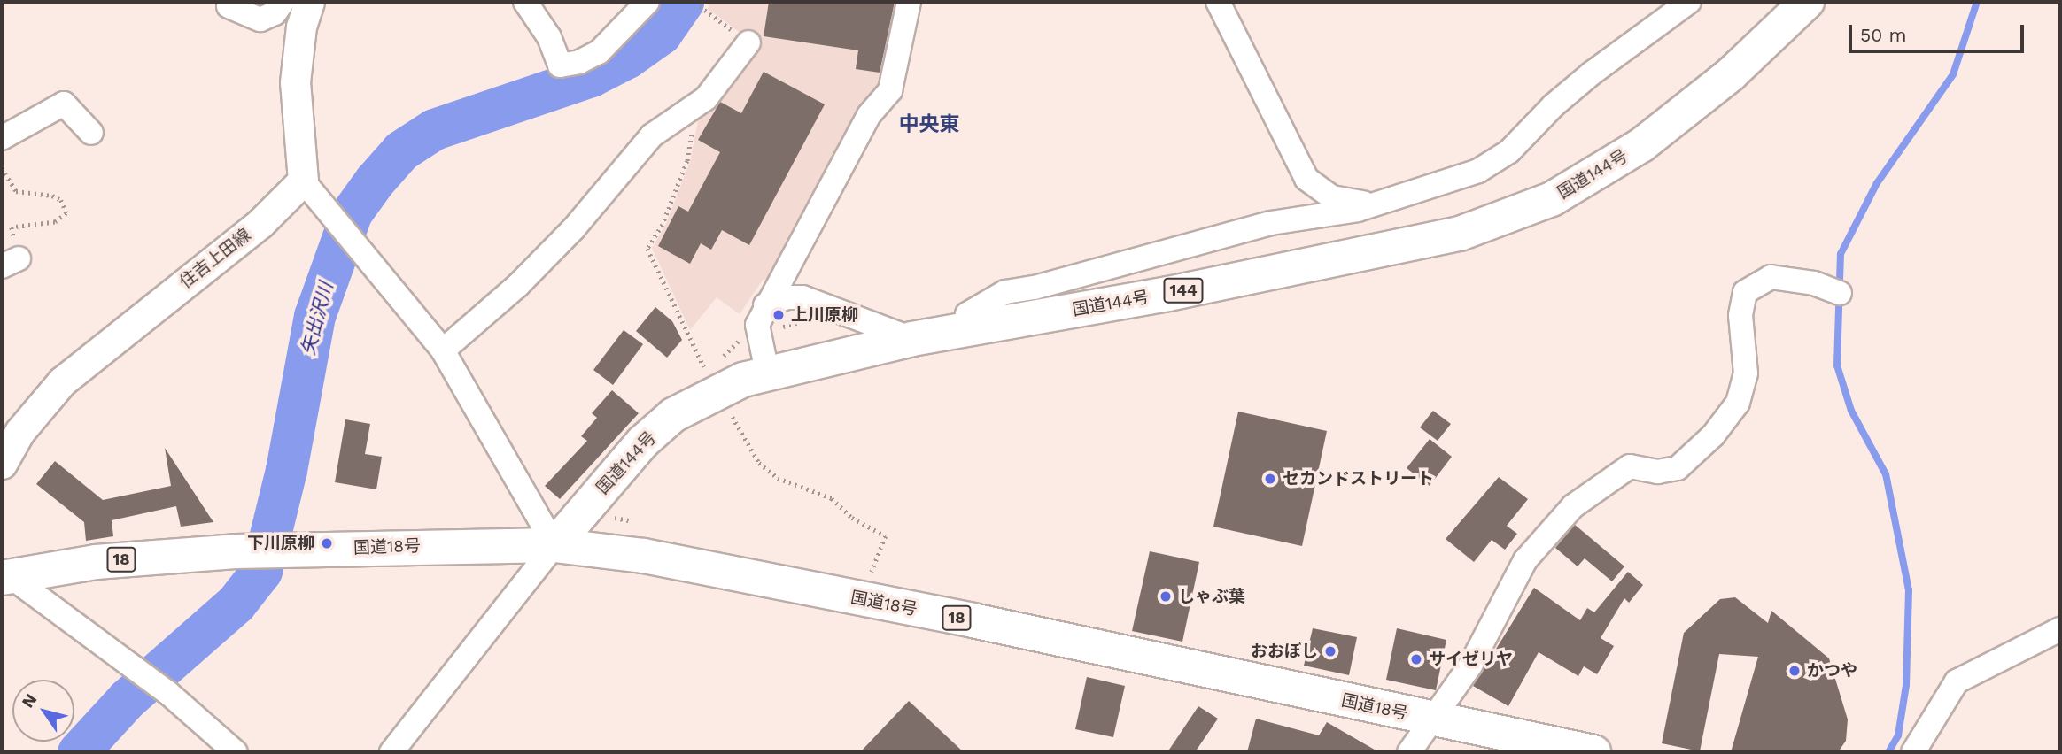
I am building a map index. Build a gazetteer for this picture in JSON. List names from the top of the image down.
{
  "streets": {
    "highway": [
      "国道144号",
      "144",
      "国道18号",
      "18"
    ],
    "main road": ["住吉上田線"]
  },
  "crossings": [
    ["国道144号", "国道18号"]
  ],
  "districts": ["中央東"],
  "water": ["矢出沢川"],
  "places": [
    "上川原柳",
    "セカンドストリート",
    "下川原柳",
    "しゃぶ葉",
    "おおぼし",
    "サイゼリヤ",
    "かつや"
  ],
  "scale_bar": "50 m",
  "north": "top left"
}
